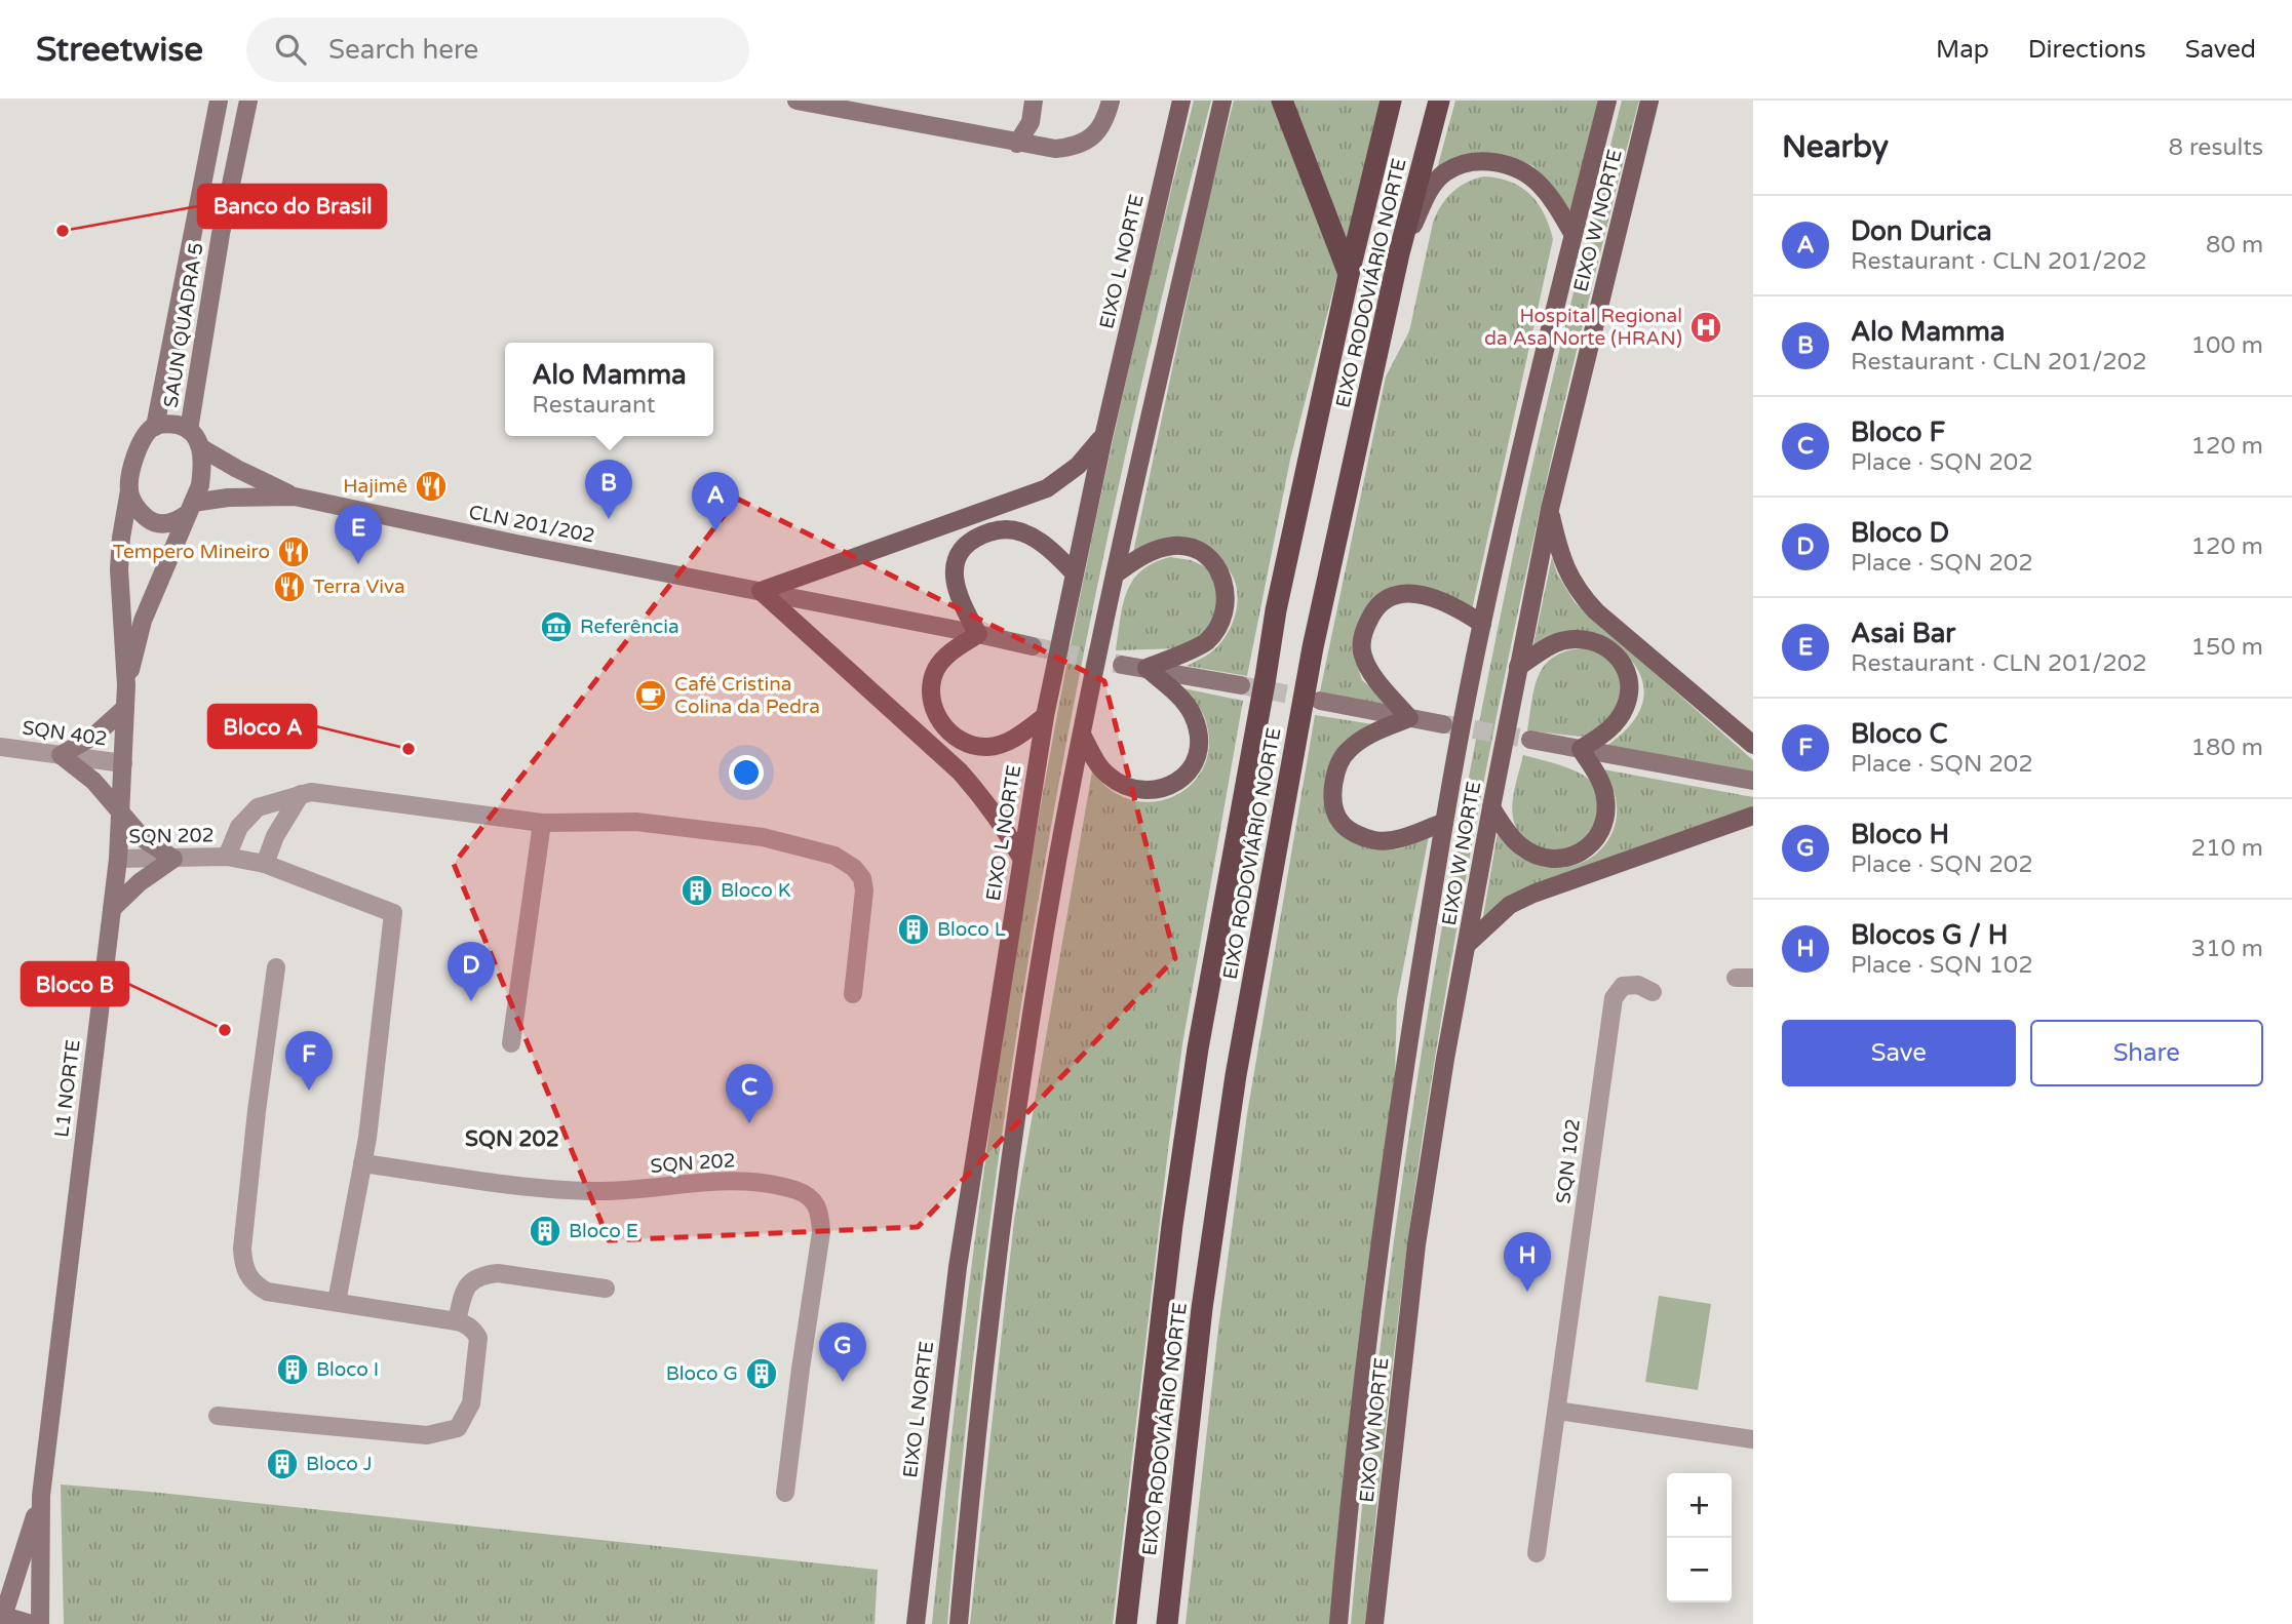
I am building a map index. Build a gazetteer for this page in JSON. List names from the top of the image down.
{
  "streets": {
    "highway": ["EIXO RODOVIÁRIO NORTE"],
    "main road": ["EIXO W NORTE", "EIXO L NORTE"],
    "street": [
      "SAUN QUADRA 5",
      "CLN 201/202",
      "SQN 402",
      "SQN 202",
      "L1 NORTE",
      "SQN 102"
    ]
  },
  "crossings": [
    ["SAUN QUADRA 5", "CLN 201/202"],
    ["SAUN QUADRA 5", "L1 NORTE"],
    ["CLN 201/202", "L1 NORTE"],
    ["SQN 402", "L1 NORTE"],
    ["SQN 202", "L1 NORTE"]
  ],
  "districts": ["SQN 202"],
  "places": {
    "other": ["Banco do Brasil", "Bloco A", "Bloco B"],
    "hospital": ["Hospital Regional da Asa Norte (HRAN)"],
    "restaurant": ["Hajimê", "Tempero Mineiro", "Terra Viva"],
    "museum": ["Referência"],
    "cafe": ["Café Cristina Colina da Pedra"],
    "building": [
      "Bloco K",
      "Bloco L",
      "Bloco E",
      "Bloco I",
      "Bloco G",
      "Bloco J"
    ]
  },
  "page": {
    "header": "Streetwise",
    "search": "Search here",
    "nav": ["Map", "Directions", "Saved"],
    "heading": ["Nearby", "8 results"],
    "list": [
      {
        "mark": "A",
        "name": "Don Durica",
        "note": "Restaurant · CLN 201/202",
        "value": "80 m"
      },
      {
        "mark": "B",
        "name": "Alo Mamma",
        "note": "Restaurant · CLN 201/202",
        "value": "100 m"
      },
      {
        "mark": "C",
        "name": "Bloco F",
        "note": "Place · SQN 202",
        "value": "120 m"
      },
      {
        "mark": "D",
        "name": "Bloco D",
        "note": "Place · SQN 202",
        "value": "120 m"
      },
      {
        "mark": "E",
        "name": "Asai Bar",
        "note": "Restaurant · CLN 201/202",
        "value": "150 m"
      },
      {
        "mark": "F",
        "name": "Bloco C",
        "note": "Place · SQN 202",
        "value": "180 m"
      },
      {
        "mark": "G",
        "name": "Bloco H",
        "note": "Place · SQN 202",
        "value": "210 m"
      },
      {
        "mark": "H",
        "name": "Blocos G / H",
        "note": "Place · SQN 102",
        "value": "310 m"
      }
    ],
    "popup": ["Alo Mamma", "Restaurant"],
    "pins": [
      "B",
      "A",
      "E",
      "D",
      "F",
      "C",
      "H",
      "G"
    ],
    "buttons": ["Save", "Share"],
    "map_buttons": ["+", "−"]
  }
}
